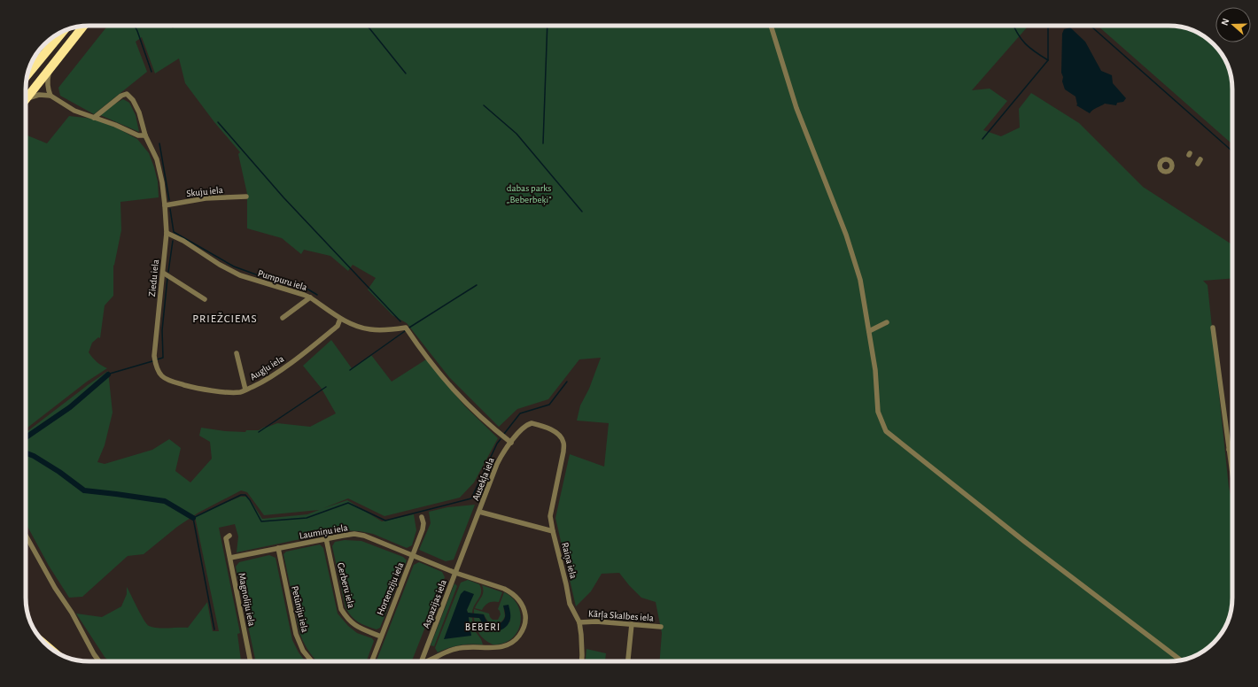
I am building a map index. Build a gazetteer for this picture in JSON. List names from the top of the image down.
{
  "streets": {
    "street": [
      "Skuju iela",
      "Ziedu iela",
      "Pumpuru iela",
      "Augļu iela",
      "Ausekļa iela",
      "Laumiņu iela",
      "Raiņa iela",
      "Gerberu iela",
      "Hortenziju iela",
      "Magnoliju iela",
      "Aspazijas iela",
      "Petūniju iela",
      "Kārļa Skalbes iela"
    ]
  },
  "crossings": [
    ["Skuju iela", "Ziedu iela"],
    ["Ziedu iela", "Pumpuru iela"],
    ["Ziedu iela", "Augļu iela"],
    ["Pumpuru iela", "Augļu iela"],
    ["Pumpuru iela", "Ausekļa iela"],
    ["Ausekļa iela", "Laumiņu iela"],
    ["Ausekļa iela", "Raiņa iela"],
    ["Ausekļa iela", "Aspazijas iela"],
    ["Laumiņu iela", "Gerberu iela"],
    ["Laumiņu iela", "Hortenziju iela"],
    ["Laumiņu iela", "Magnoliju iela"],
    ["Laumiņu iela", "Aspazijas iela"],
    ["Laumiņu iela", "Petūniju iela"],
    ["Raiņa iela", "Kārļa Skalbes iela"],
    ["Gerberu iela", "Hortenziju iela"]
  ],
  "districts": ["PRIEŽCIEMS", "BEBERI"],
  "parks": ["dabas parks „Beberbeķi”"],
  "north": "left"
}
